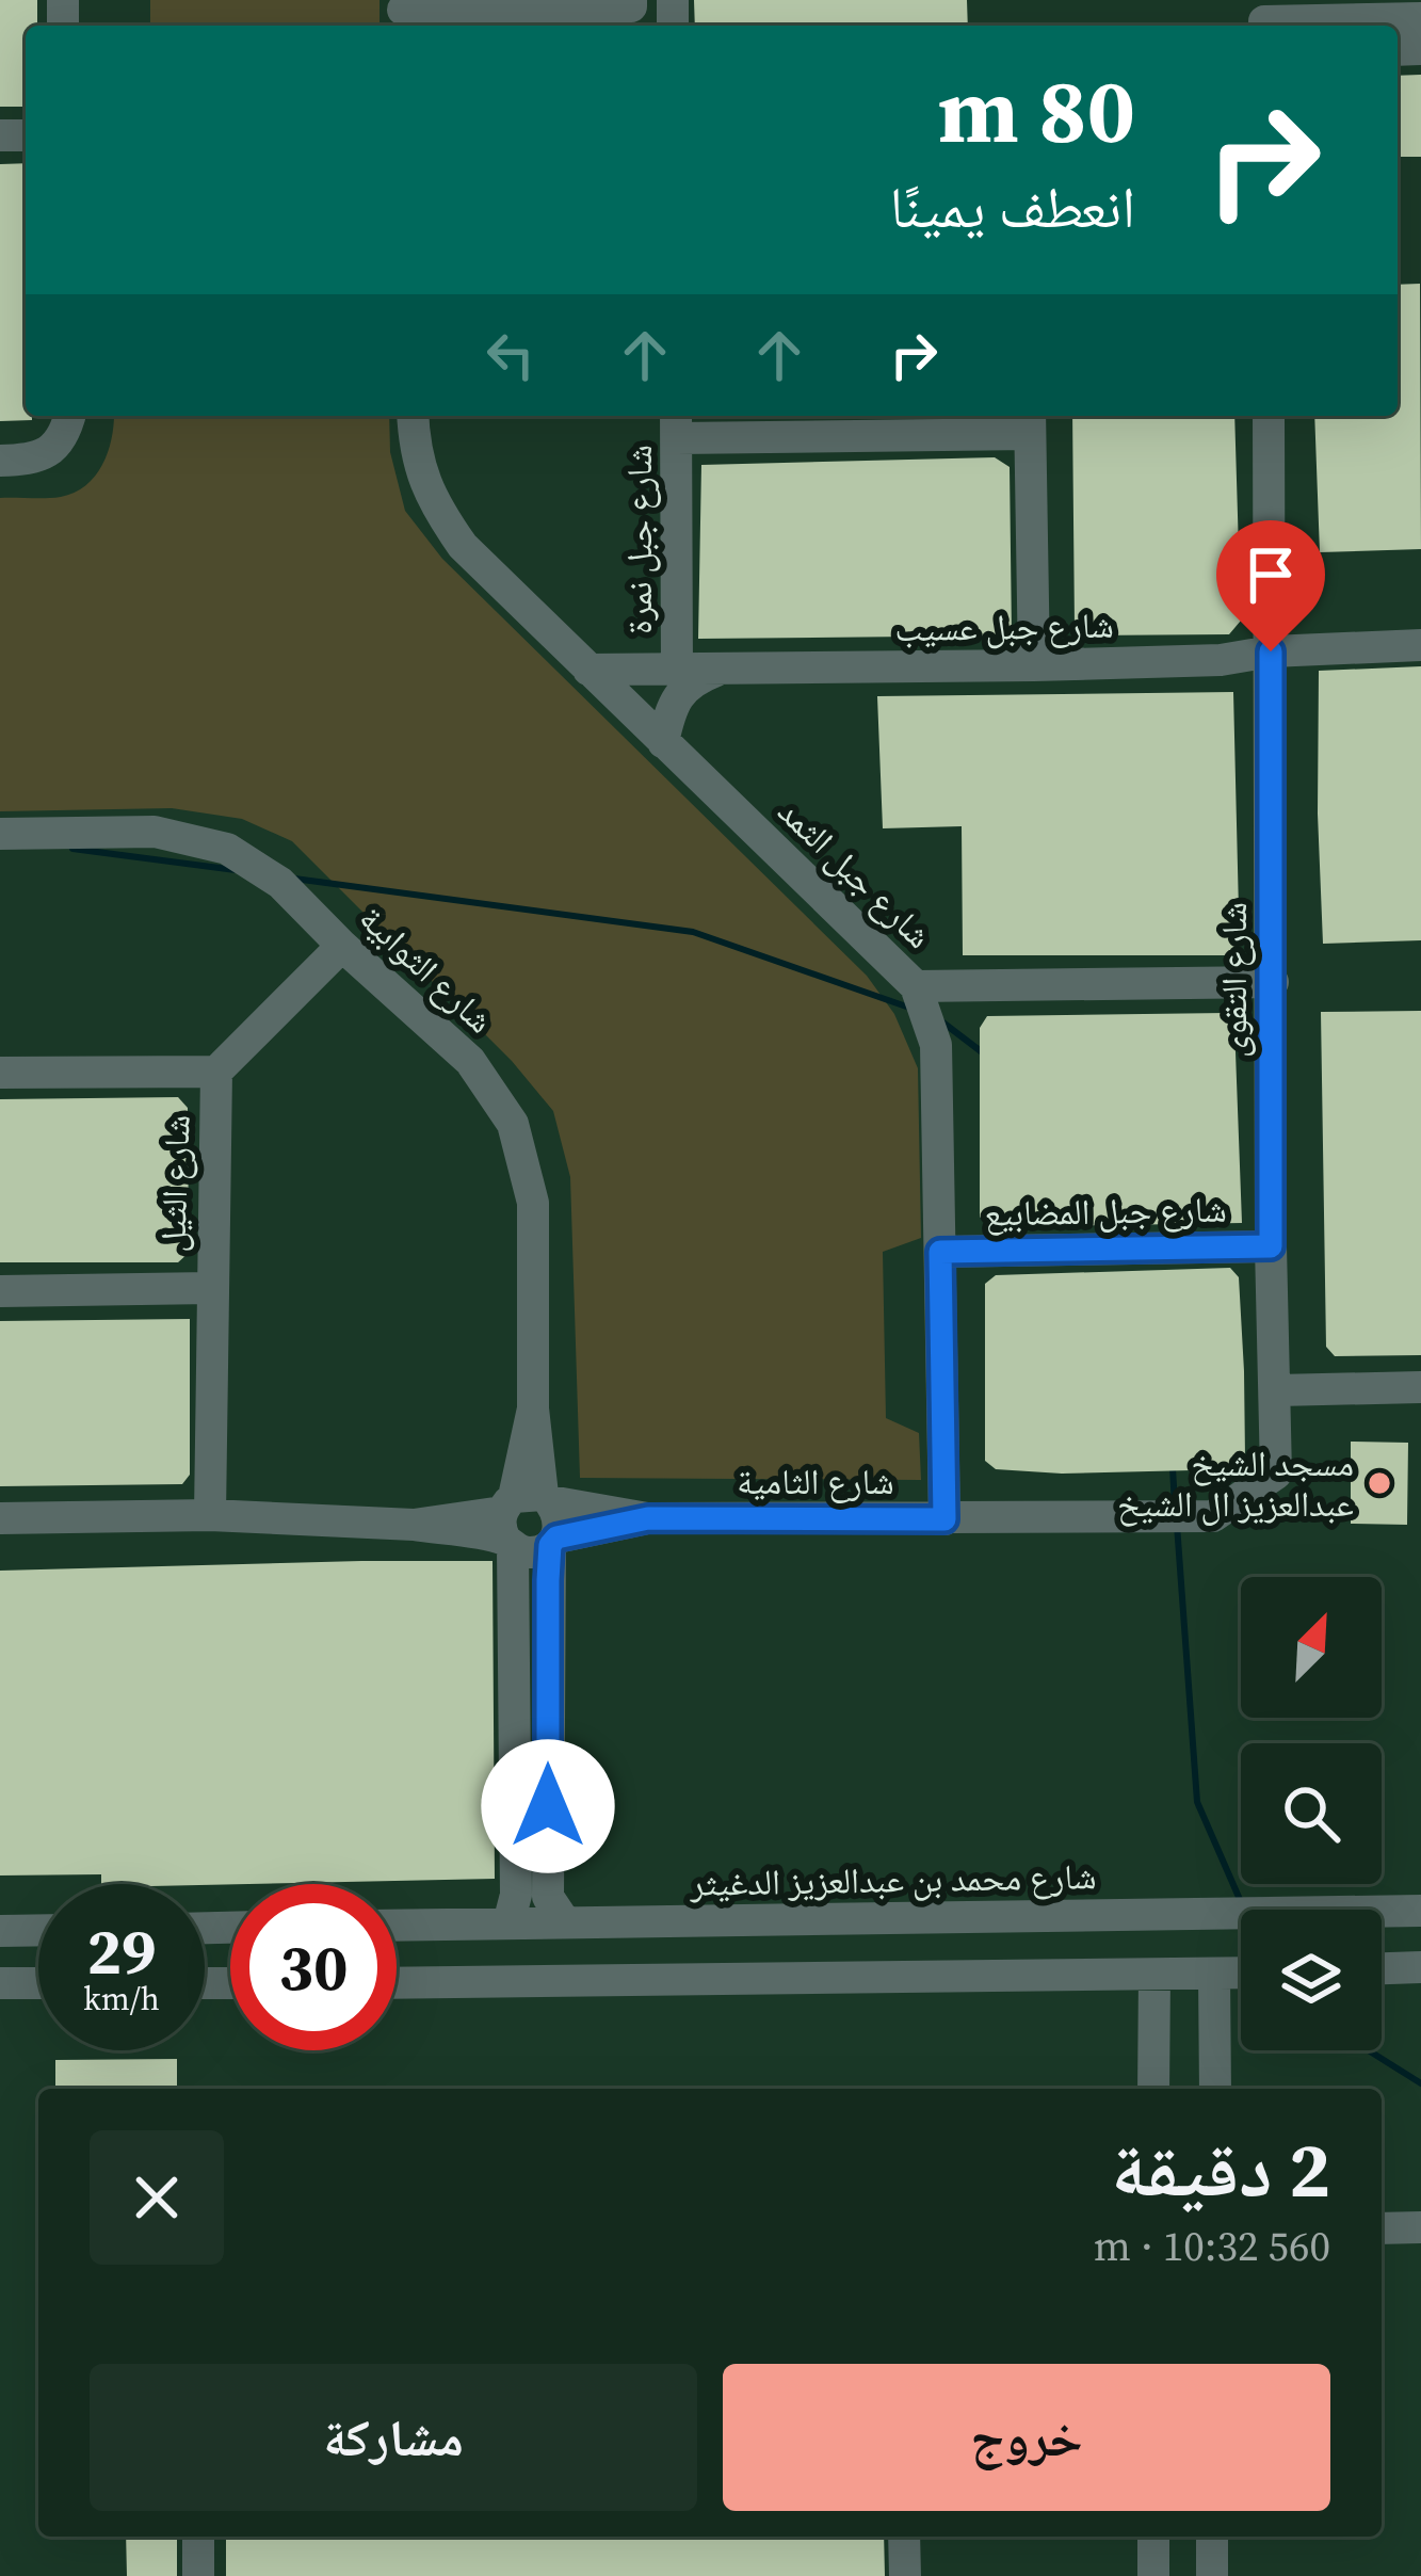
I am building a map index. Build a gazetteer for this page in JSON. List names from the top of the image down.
{
  "streets": {
    "street": [
      "شارع جبل نمرة",
      "شارع جبل عسيب",
      "شارع جبل الثمد",
      "شارع الثوابية",
      "شارع التقوى",
      "شارع الثيل",
      "شارع جبل المضابيع",
      "شارع الثامية",
      "شارع محمد بن عبدالعزيز الدغيثر"
    ]
  },
  "crossings": [
    ["شارع جبل نمرة", "شارع جبل عسيب"],
    ["شارع جبل عسيب", "شارع جبل الثمد"],
    ["شارع جبل عسيب", "شارع التقوى"],
    ["شارع جبل الثمد", "شارع جبل المضابيع"],
    ["شارع جبل الثمد", "شارع الثامية"],
    ["شارع التقوى", "شارع جبل المضابيع"],
    ["شارع التقوى", "شارع الثامية"]
  ],
  "places": ["مسجد الشيخ عبدالعزيز ال الشيخ"],
  "north": "top right",
  "page": {
    "turn": ["80 m", "انعطف يمينًا"],
    "speed": "29 km/h",
    "limit": "30",
    "heading": ["2 دقيقة", "560 m · 10:32"],
    "buttons": ["خروج", "مشاركة"]
  }
}
